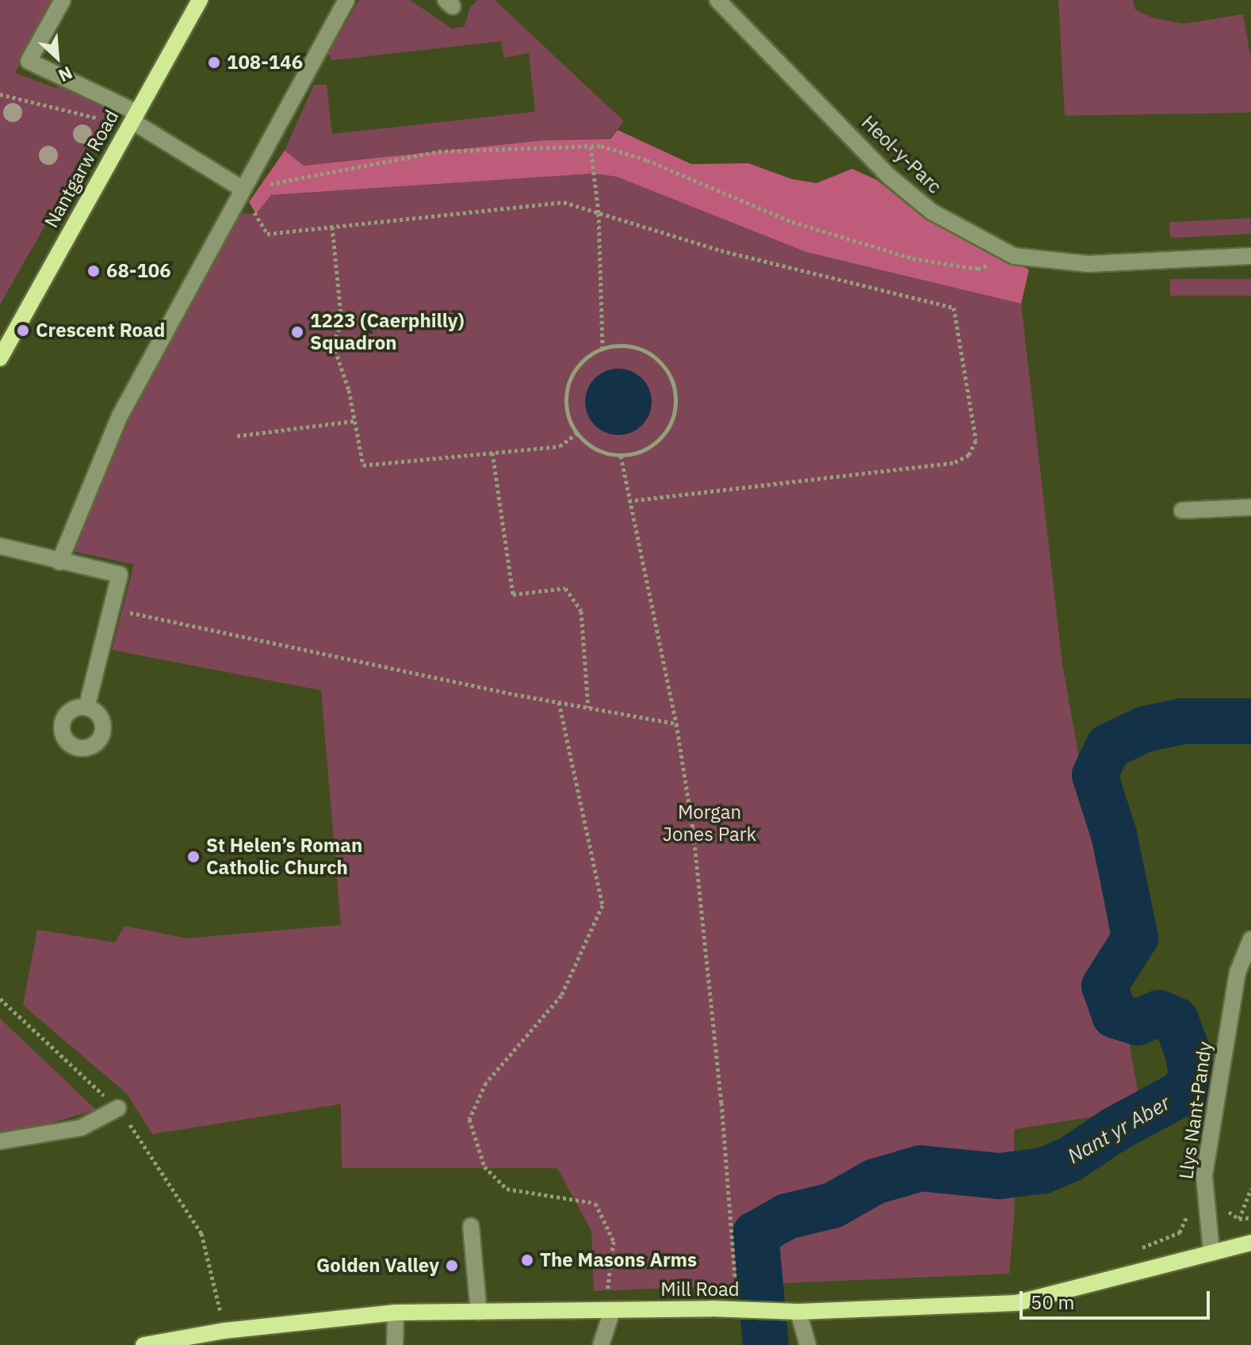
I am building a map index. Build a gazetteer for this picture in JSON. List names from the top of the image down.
{
  "streets": {
    "main road": ["Nantgarw Road", "Mill Road"],
    "street": ["Heol-y-Parc", "Llys Nant-Pandy"]
  },
  "crossings": [
    ["Llys Nant-Pandy", "Mill Road"]
  ],
  "water": ["Nant yr Aber"],
  "parks": ["Morgan Jones Park"],
  "places": [
    "108-146",
    "68-106",
    "Crescent Road",
    "1223 (Caerphilly) Squadron",
    "St Helen’s Roman Catholic Church",
    "The Masons Arms",
    "Golden Valley"
  ],
  "scale_bar": "50 m",
  "north": "bottom right"
}
